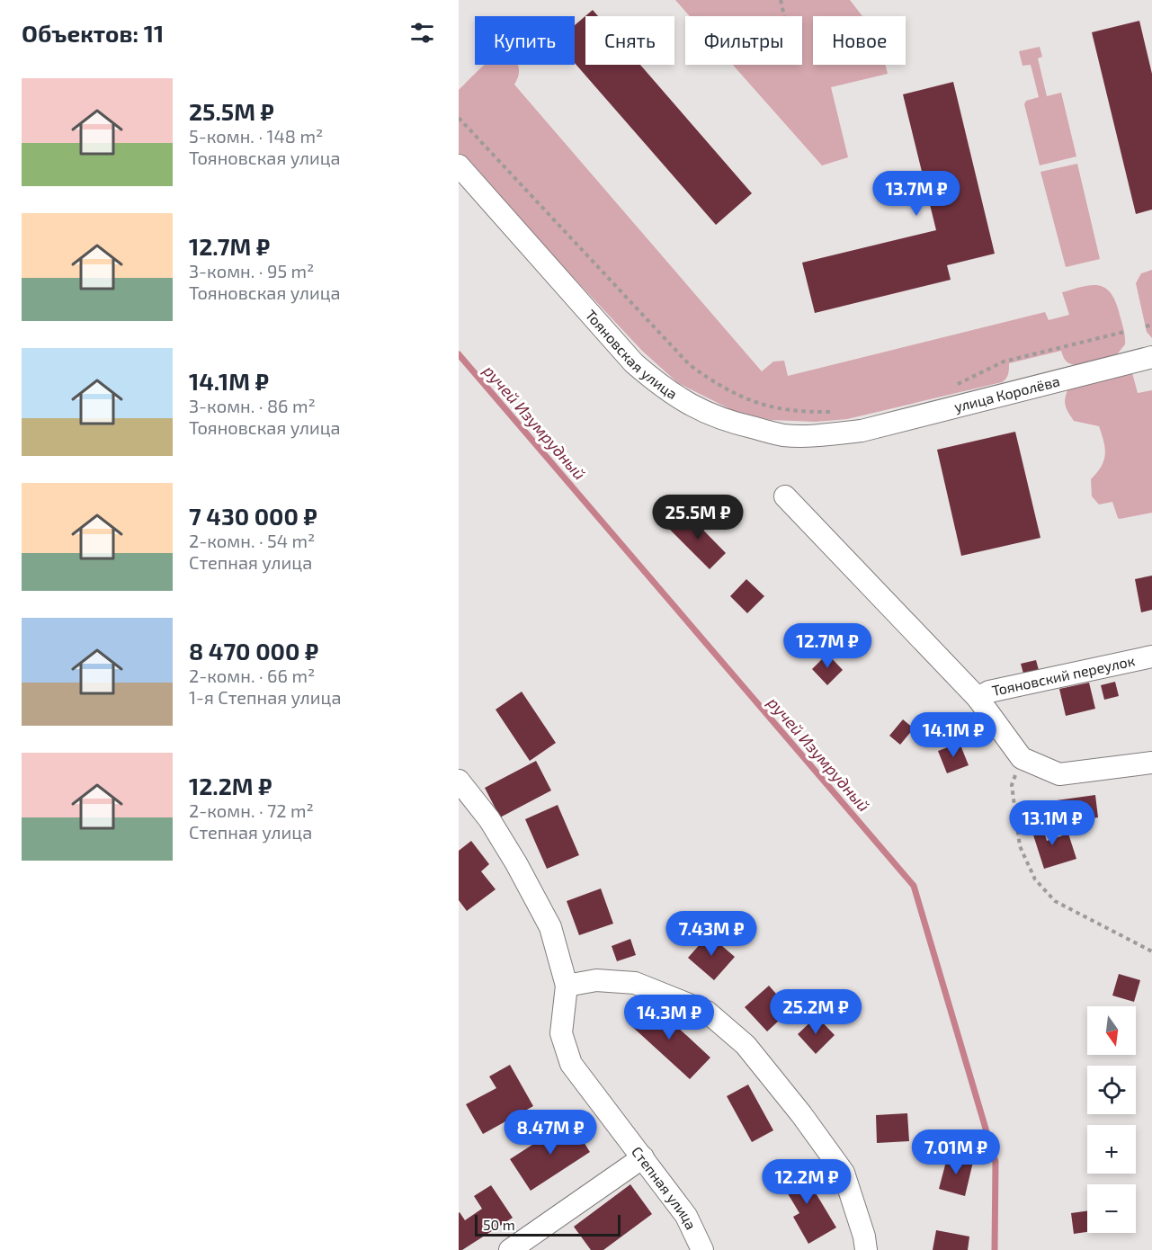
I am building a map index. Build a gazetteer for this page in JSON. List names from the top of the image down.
{
  "streets": {
    "street": [
      "Тояновская улица",
      "улица Королёва",
      "Тояновский переулок",
      "Степная улица"
    ]
  },
  "crossings": [
    ["Тояновская улица", "улица Королёва"]
  ],
  "water": ["ручей Изумрудный"],
  "scale_bar": "50 m",
  "north": "bottom",
  "page": {
    "heading": "Объектов: 11",
    "chip": [
      "Купить",
      "Снять",
      "Фильтры",
      "Новое"
    ],
    "list": [
      {
        "name": "25.5M ₽",
        "note": "5-комн. · 148 m² · Тояновская улица"
      },
      {
        "name": "12.7M ₽",
        "note": "3-комн. · 95 m² · Тояновская улица"
      },
      {
        "name": "14.1M ₽",
        "note": "3-комн. · 86 m² · Тояновская улица"
      },
      {
        "name": "7 430 000 ₽",
        "note": "2-комн. · 54 m² · Степная улица"
      },
      {
        "name": "8 470 000 ₽",
        "note": "2-комн. · 66 m² · 1-я Степная улица"
      },
      {
        "name": "12.2M ₽",
        "note": "2-комн. · 72 m² · Степная улица"
      }
    ],
    "price": [
      "13.7M ₽",
      "25.5M ₽",
      "12.7M ₽",
      "14.1M ₽",
      "13.1M ₽",
      "7.43M ₽",
      "25.2M ₽",
      "14.3M ₽",
      "8.47M ₽",
      "7.01M ₽",
      "12.2M ₽"
    ],
    "map_buttons": ["+", "−"],
    "scale": "50 m"
  }
}
